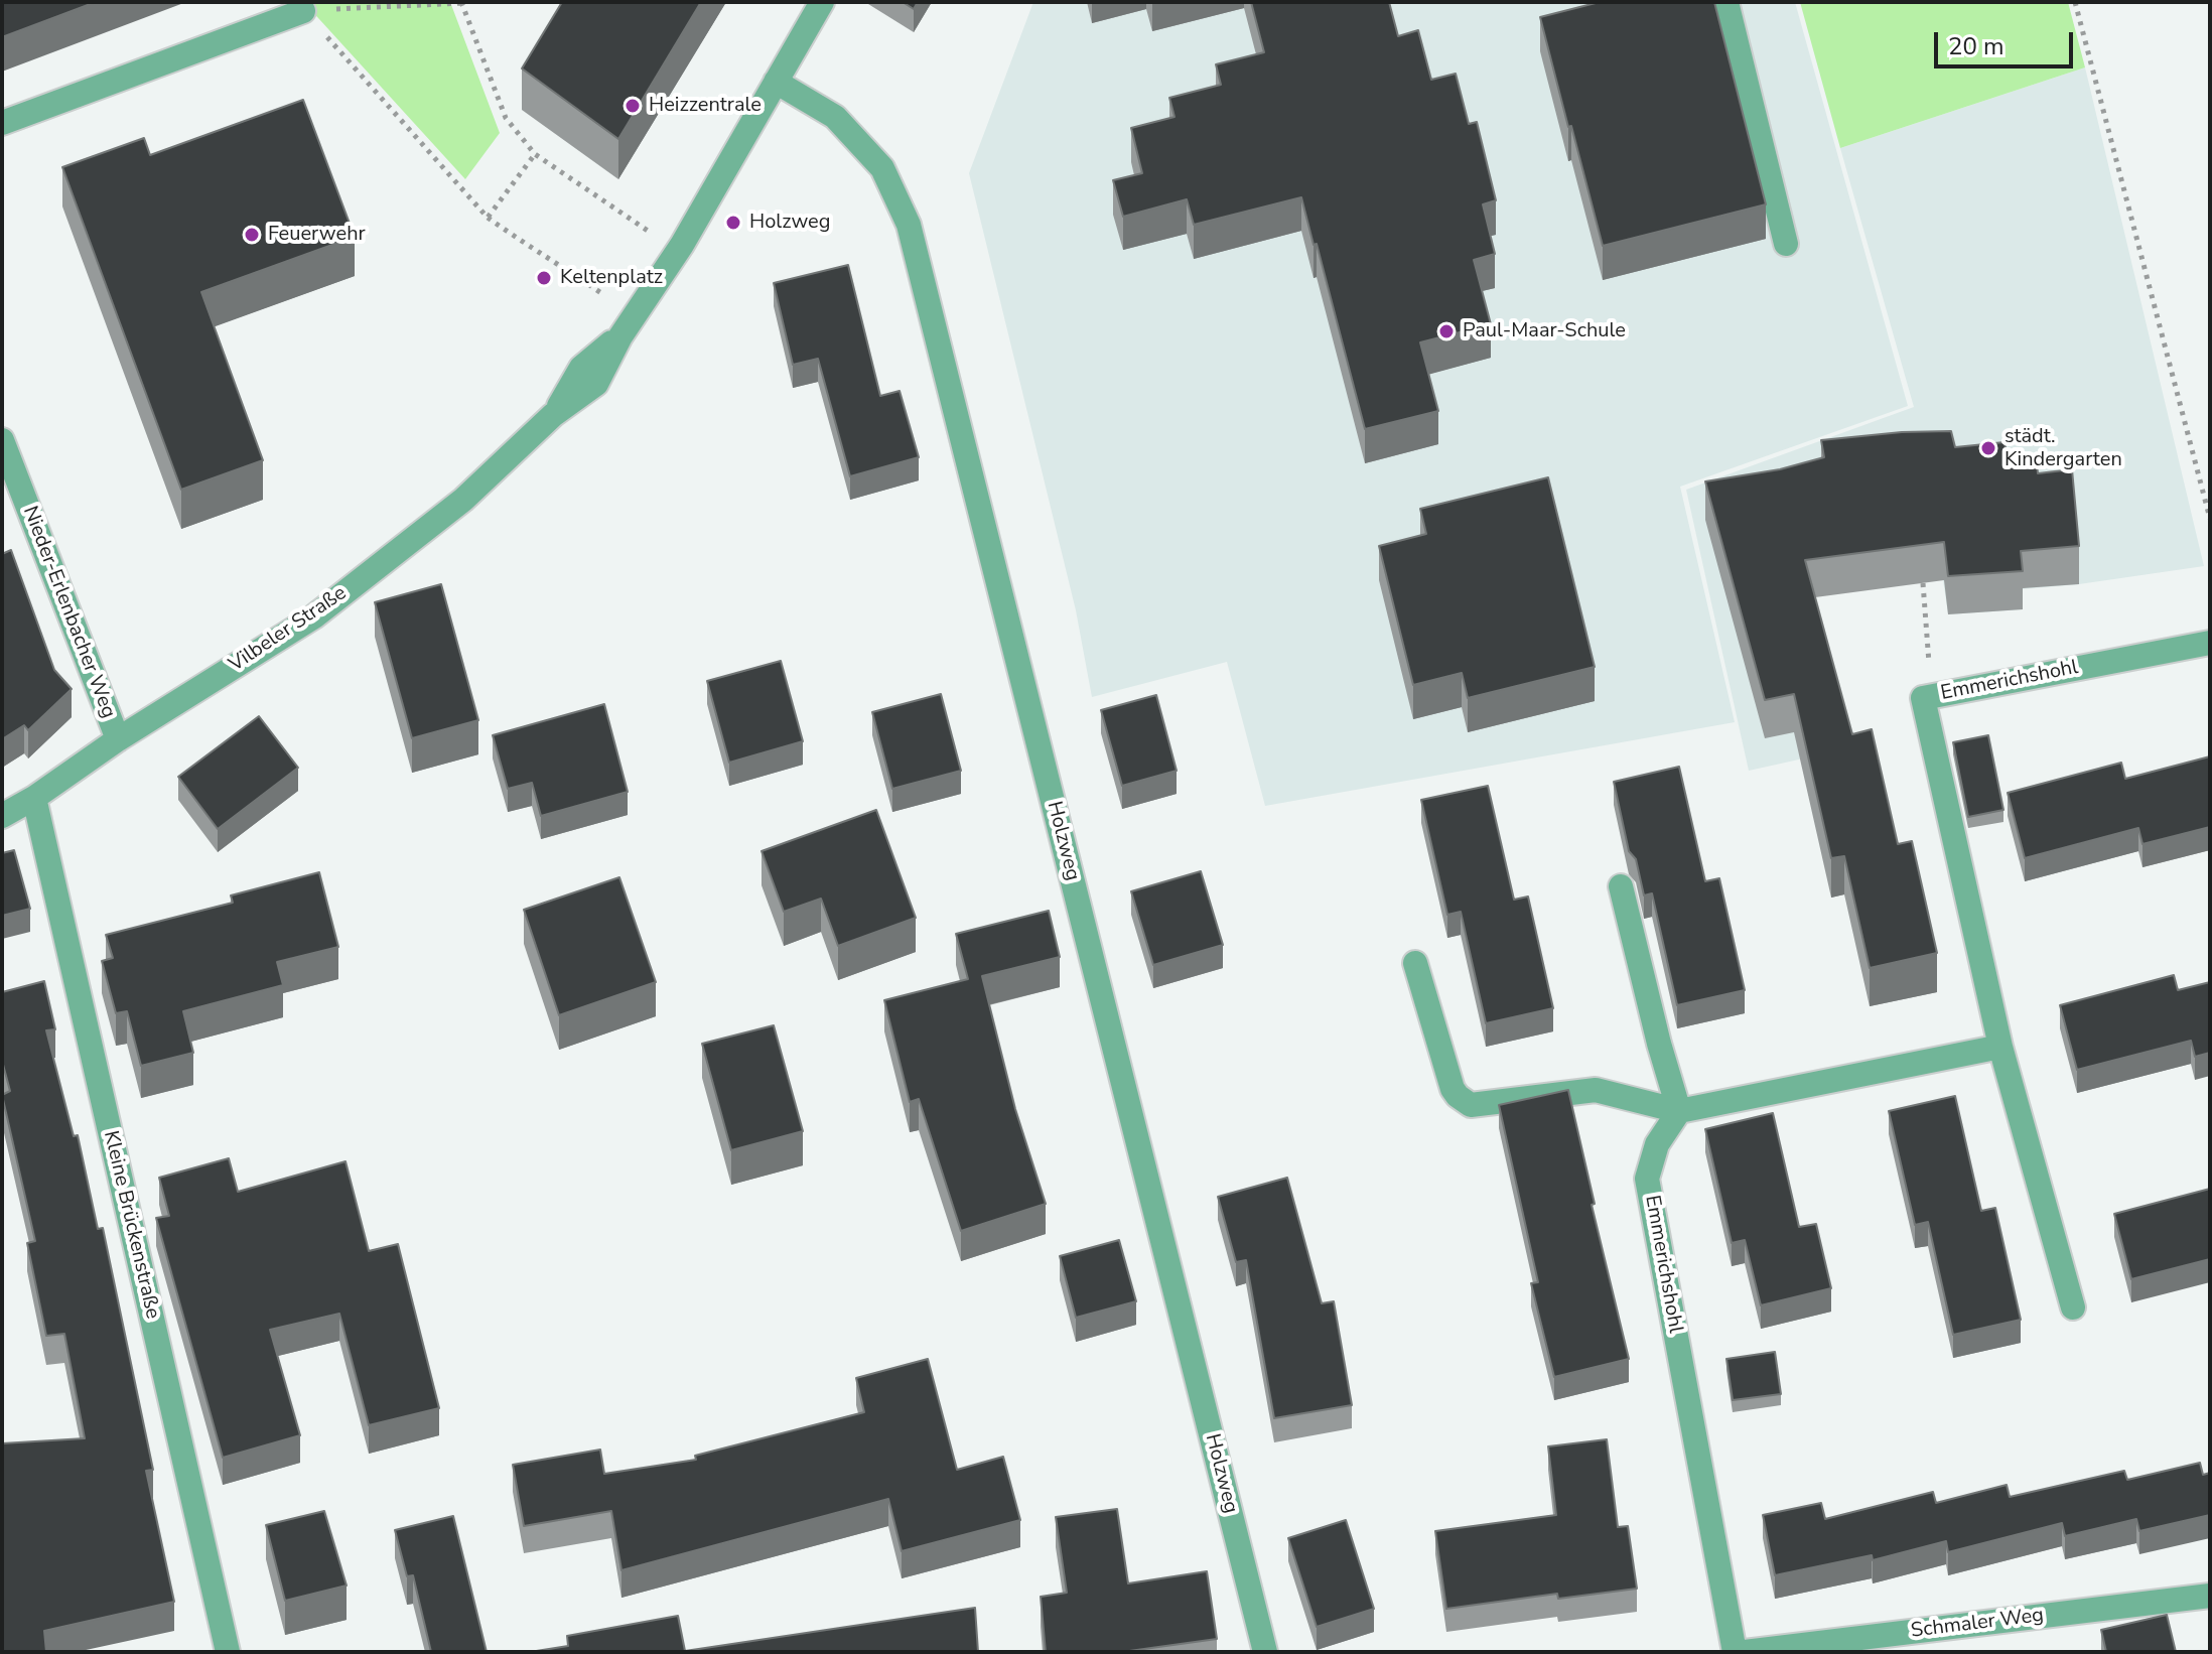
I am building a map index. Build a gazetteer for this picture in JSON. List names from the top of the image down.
{
  "streets": {
    "street": [
      "Nieder-Erlenbacher Weg",
      "Vilbeler Straße",
      "Emmerichshohl",
      "Holzweg",
      "Kleine Brückenstraße",
      "Schmaler Weg"
    ]
  },
  "crossings": [
    ["Nieder-Erlenbacher Weg", "Vilbeler Straße"],
    ["Vilbeler Straße", "Holzweg"],
    ["Vilbeler Straße", "Kleine Brückenstraße"]
  ],
  "places": [
    "Heizzentrale",
    "Holzweg",
    "Feuerwehr",
    "Keltenplatz",
    "Paul-Maar-Schule",
    "städt. Kindergarten"
  ],
  "scale_bar": "20 m"
}
